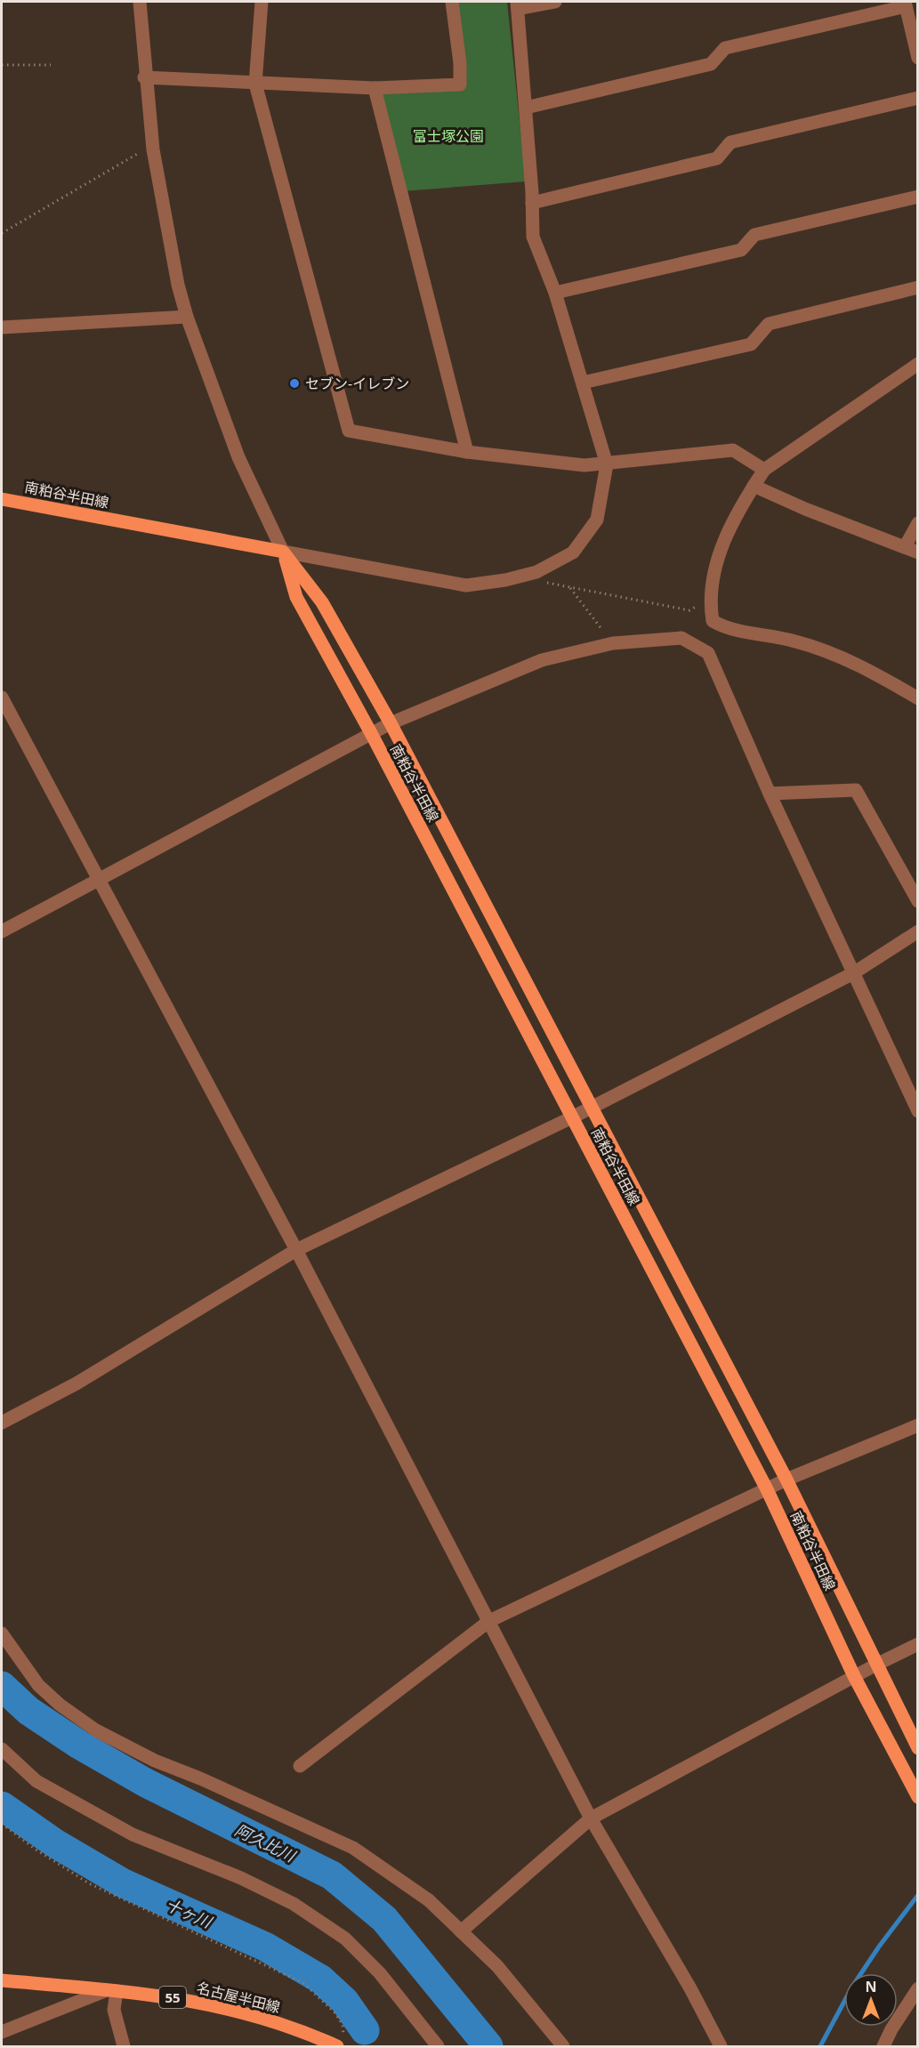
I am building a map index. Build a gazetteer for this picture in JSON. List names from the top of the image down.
{
  "streets": {
    "main road": ["南粕谷半田線", "55", "名古屋半田線"]
  },
  "water": ["阿久比川", "十ヶ川"],
  "parks": ["富士塚公園"],
  "places": ["セブン-イレブン"],
  "north": "top"
}
